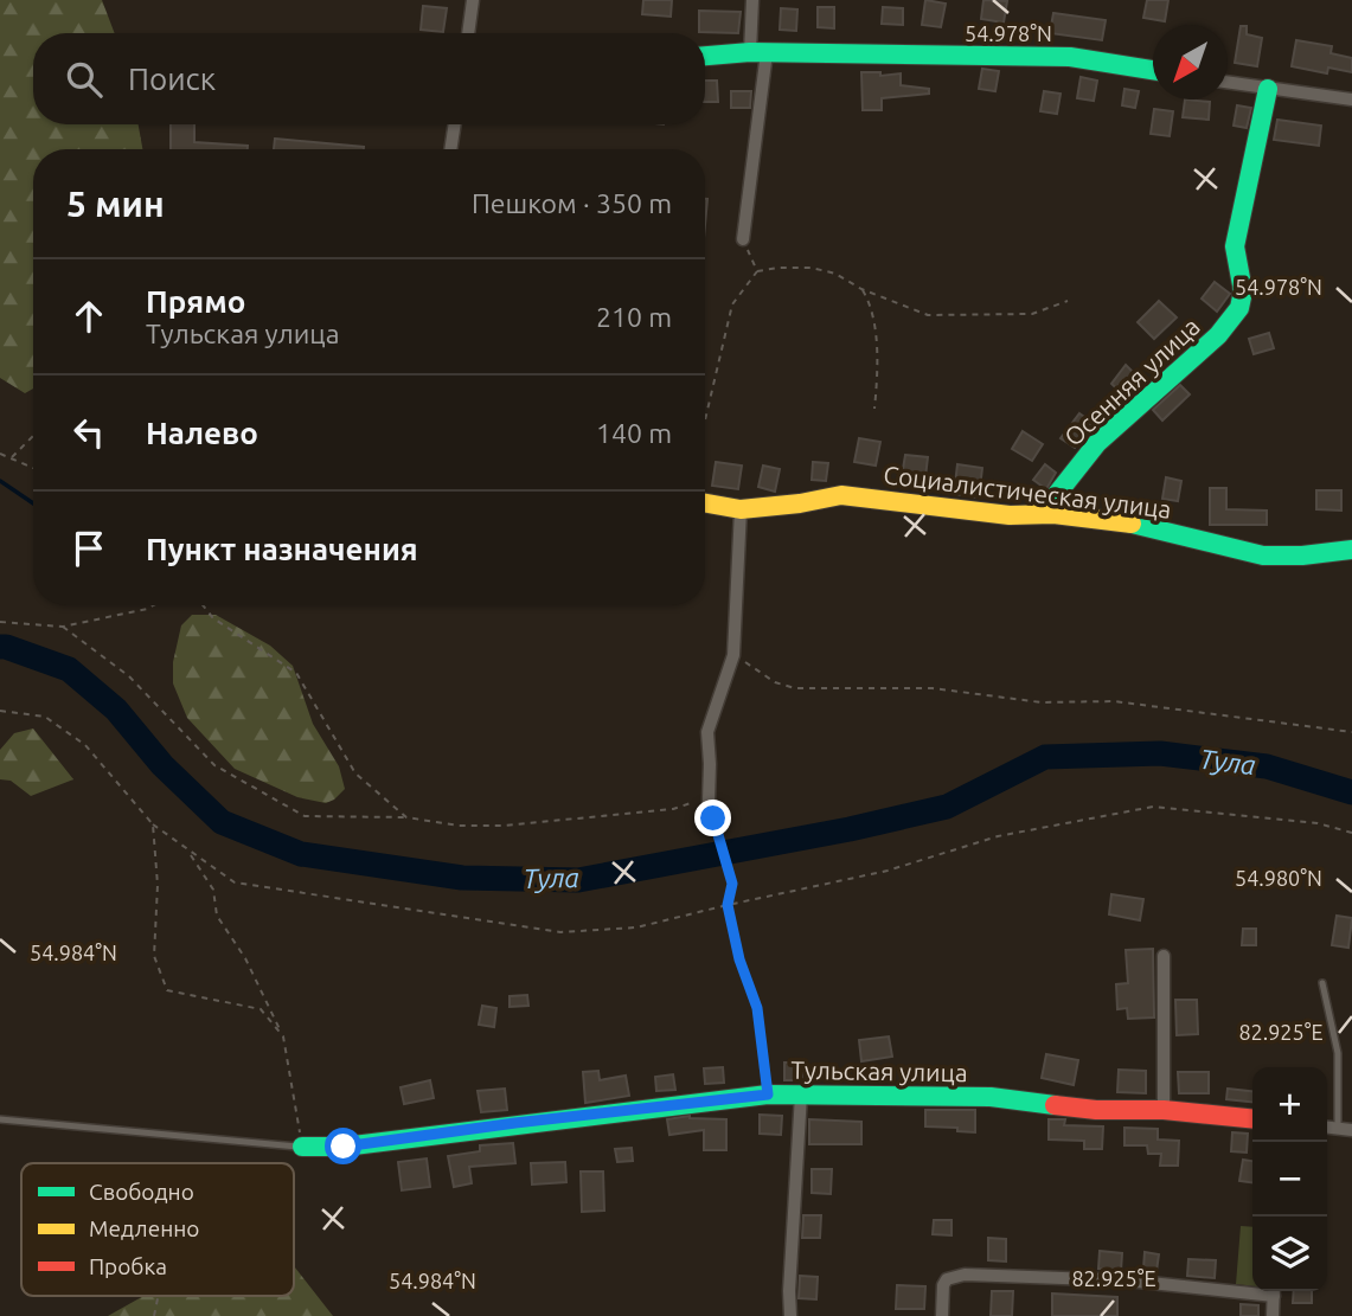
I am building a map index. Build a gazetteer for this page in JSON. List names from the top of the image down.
{
  "streets": {
    "street": ["Осенняя улица", "Социалистическая улица", "Тульская улица"]
  },
  "crossings": [
    ["Осенняя улица", "Социалистическая улица"]
  ],
  "water": ["Тула"],
  "legend": ["Свободно", "Медленно", "Пробка"],
  "north": "bottom left",
  "page": {
    "search": "Поиск",
    "heading": ["5 мин", "Пешком · 350 m"],
    "list": [
      ["Прямо", "Тульская улица", "210 m"],
      ["Налево", "140 m"],
      "Пункт назначения"
    ],
    "map_buttons": ["+", "−"]
  },
  "coordinates": [
    "54.978°N",
    "54.980°N",
    "54.984°N",
    "82.925°E"
  ]
}
